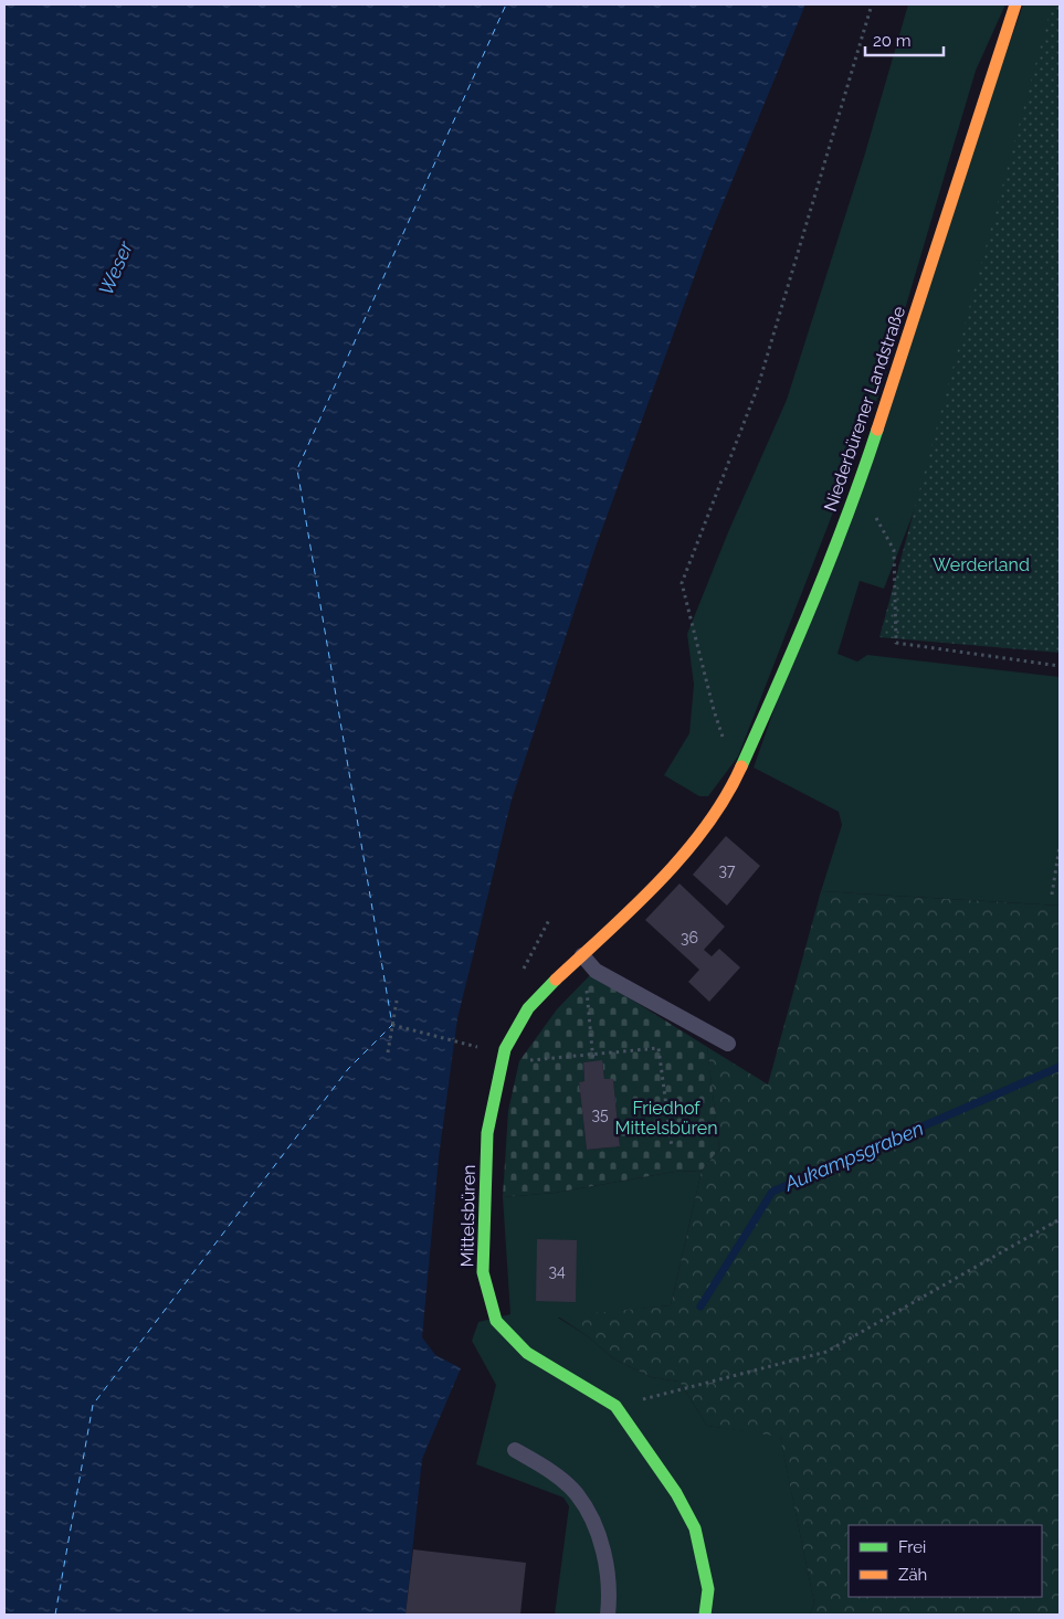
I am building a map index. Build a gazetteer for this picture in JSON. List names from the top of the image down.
{
  "streets": {
    "street": ["Niederbürener Landstraße", "Mittelsbüren"]
  },
  "crossings": [
    ["Niederbürener Landstraße", "Mittelsbüren"]
  ],
  "water": ["Weser", "Aukampsgraben"],
  "parks": ["Werderland", "Friedhof Mittelsbüren"],
  "house_numbers": [
    "37",
    "36",
    "35",
    "34"
  ],
  "legend": ["Frei", "Zäh"],
  "scale_bar": "20 m"
}
